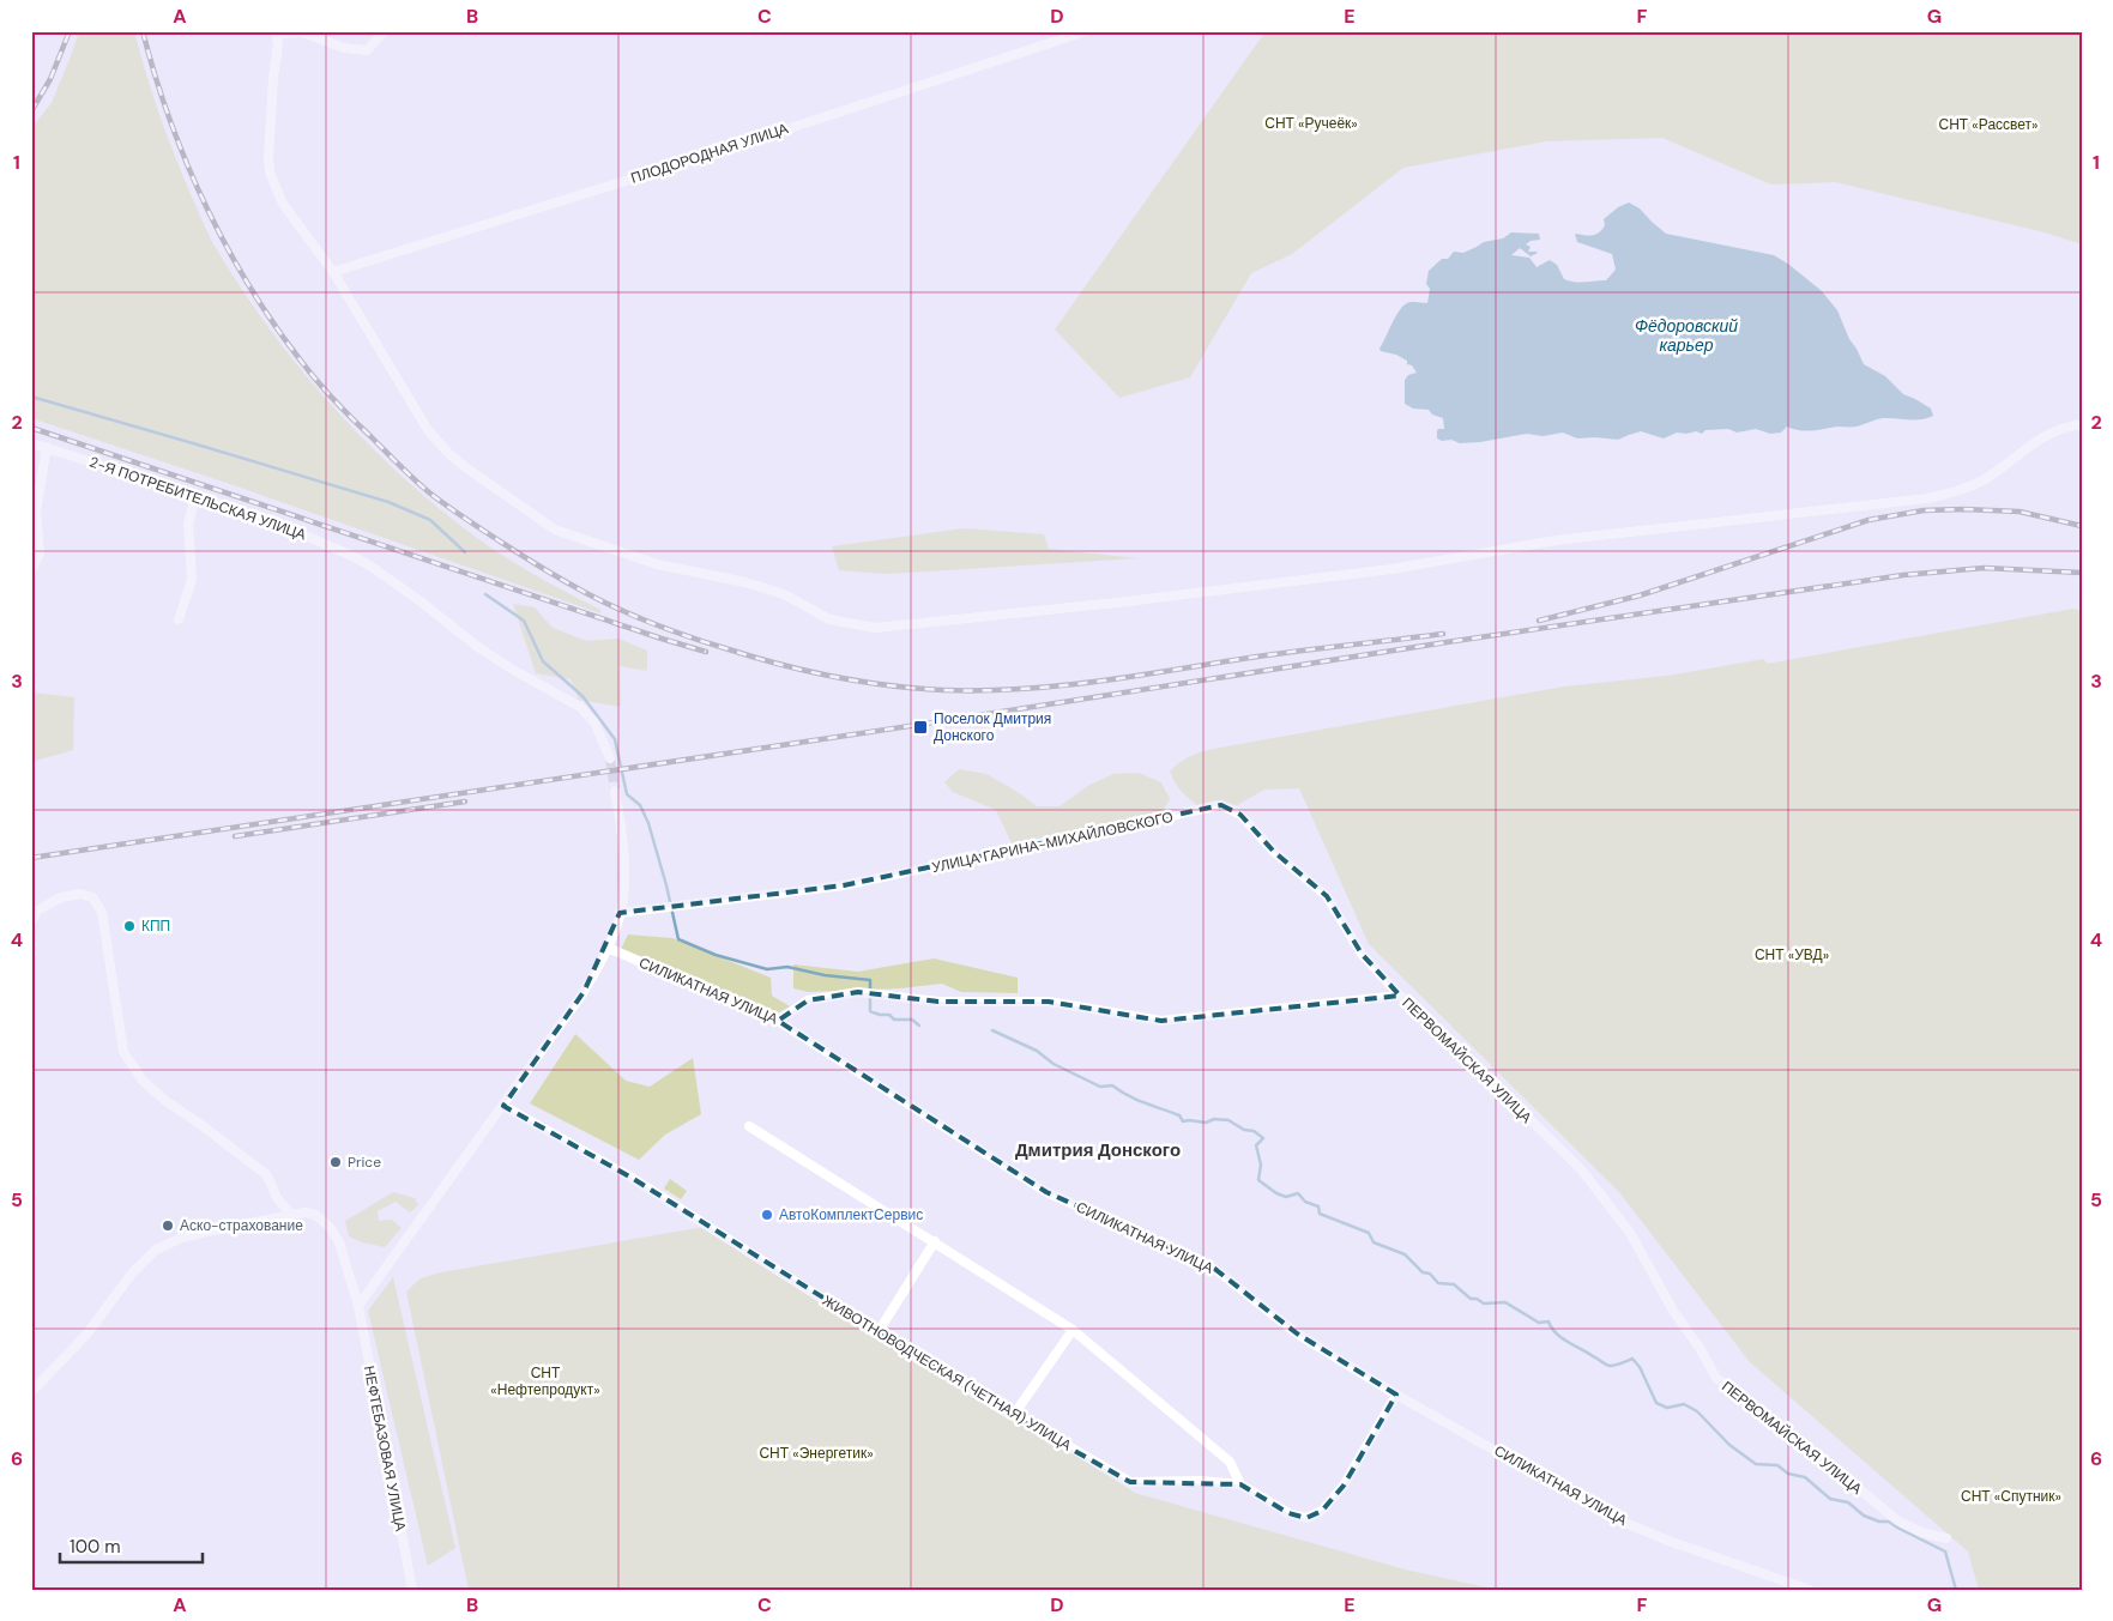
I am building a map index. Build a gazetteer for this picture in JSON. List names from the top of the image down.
{
  "streets": {
    "street": [
      "ПЛОДОРОДНАЯ УЛИЦА",
      "2-Я ПОТРЕБИТЕЛЬСКАЯ УЛИЦА",
      "УЛИЦА ГАРИНА-МИХАЙЛОВСКОГО",
      "СИЛИКАТНАЯ УЛИЦА",
      "ПЕРВОМАЙСКАЯ УЛИЦА",
      "ЖИВОТНОВОДЧЕСКАЯ (ЧЕТНАЯ) УЛИЦА",
      "НЕФТЕБАЗОВАЯ УЛИЦА"
    ]
  },
  "crossings": [
    ["УЛИЦА ГАРИНА-МИХАЙЛОВСКОГО", "ПЕРВОМАЙСКАЯ УЛИЦА"],
    ["СИЛИКАТНАЯ УЛИЦА", "ПЕРВОМАЙСКАЯ УЛИЦА"],
    ["СИЛИКАТНАЯ УЛИЦА", "ЖИВОТНОВОДЧЕСКАЯ (ЧЕТНАЯ) УЛИЦА"]
  ],
  "districts": ["Дмитрия Донского"],
  "water": ["Фёдоровский карьер"],
  "parks": [
    "СНТ «Ручеёк»",
    "СНТ «Рассвет»",
    "СНТ «УВД»",
    "СНТ «Нефтепродукт»",
    "СНТ «Энергетик»",
    "СНТ «Спутник»"
  ],
  "places": {
    "transit": ["Поселок Дмитрия Донского"],
    "other": [
      "КПП",
      "Price",
      "АвтоКомплектСервис",
      "Аско-страхование"
    ]
  },
  "scale_bar": "100 m",
  "grid": {
    "columns": [
      "A",
      "B",
      "C",
      "D",
      "E",
      "F",
      "G"
    ],
    "rows": [
      "1",
      "2",
      "3",
      "4",
      "5",
      "6"
    ]
  }
}
